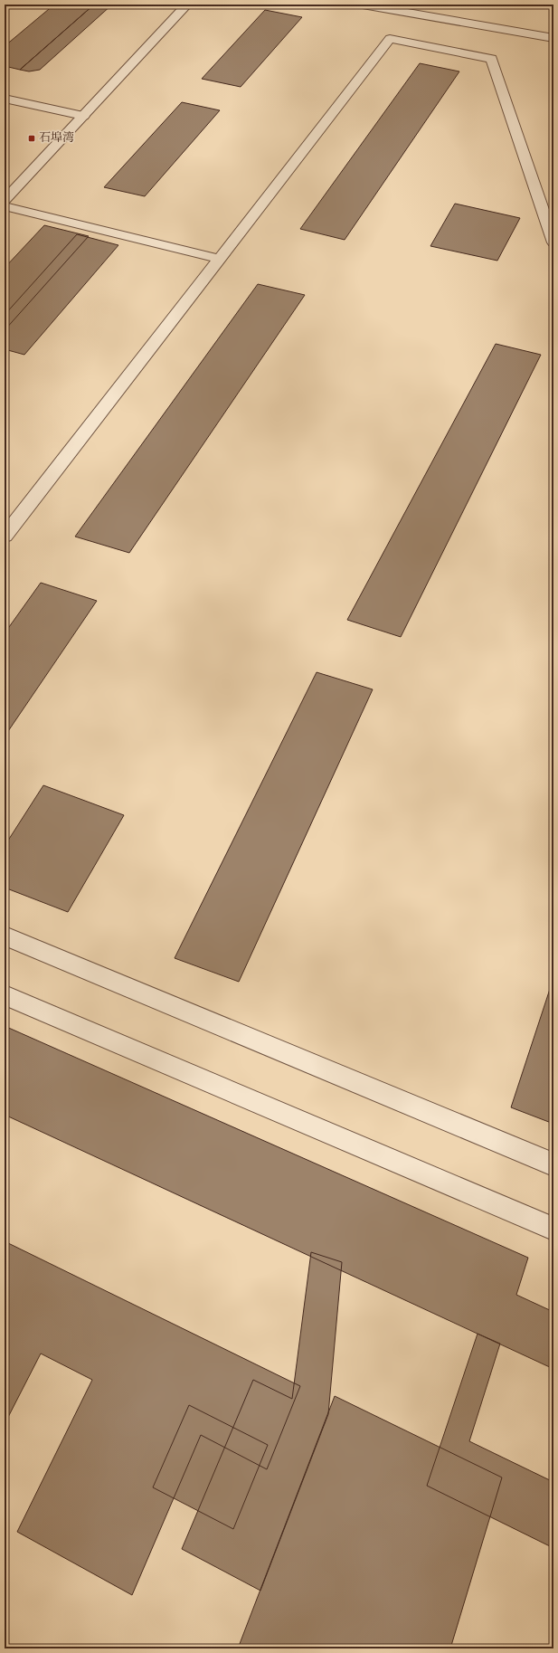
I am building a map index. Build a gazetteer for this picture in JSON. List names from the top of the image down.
{
  "places": {
    "transit": ["石埠湾"]
  }
}
